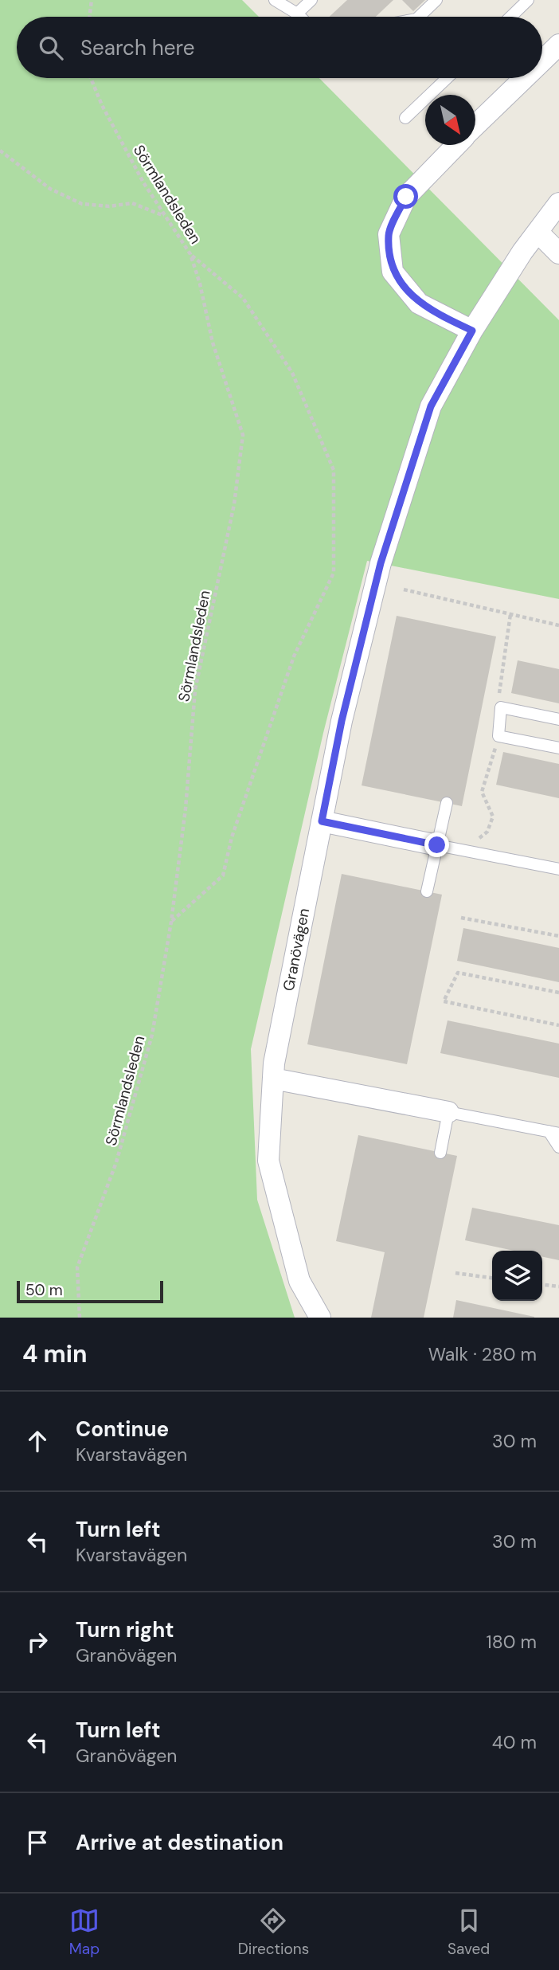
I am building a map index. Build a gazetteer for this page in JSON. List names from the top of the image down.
{
  "streets": {
    "street": ["Granövägen"],
    "path": ["Sörmlandsleden"]
  },
  "scale_bar": "50 m",
  "north": "bottom right",
  "page": {
    "search": "Search here",
    "scale": "50 m",
    "heading": ["4 min", "Walk · 280 m"],
    "list": [
      ["Continue", "Kvarstavägen", "30 m"],
      ["Turn left", "Kvarstavägen", "30 m"],
      ["Turn right", "Granövägen", "180 m"],
      ["Turn left", "Granövägen", "40 m"],
      "Arrive at destination"
    ],
    "nav": ["Map", "Directions", "Saved"]
  }
}
